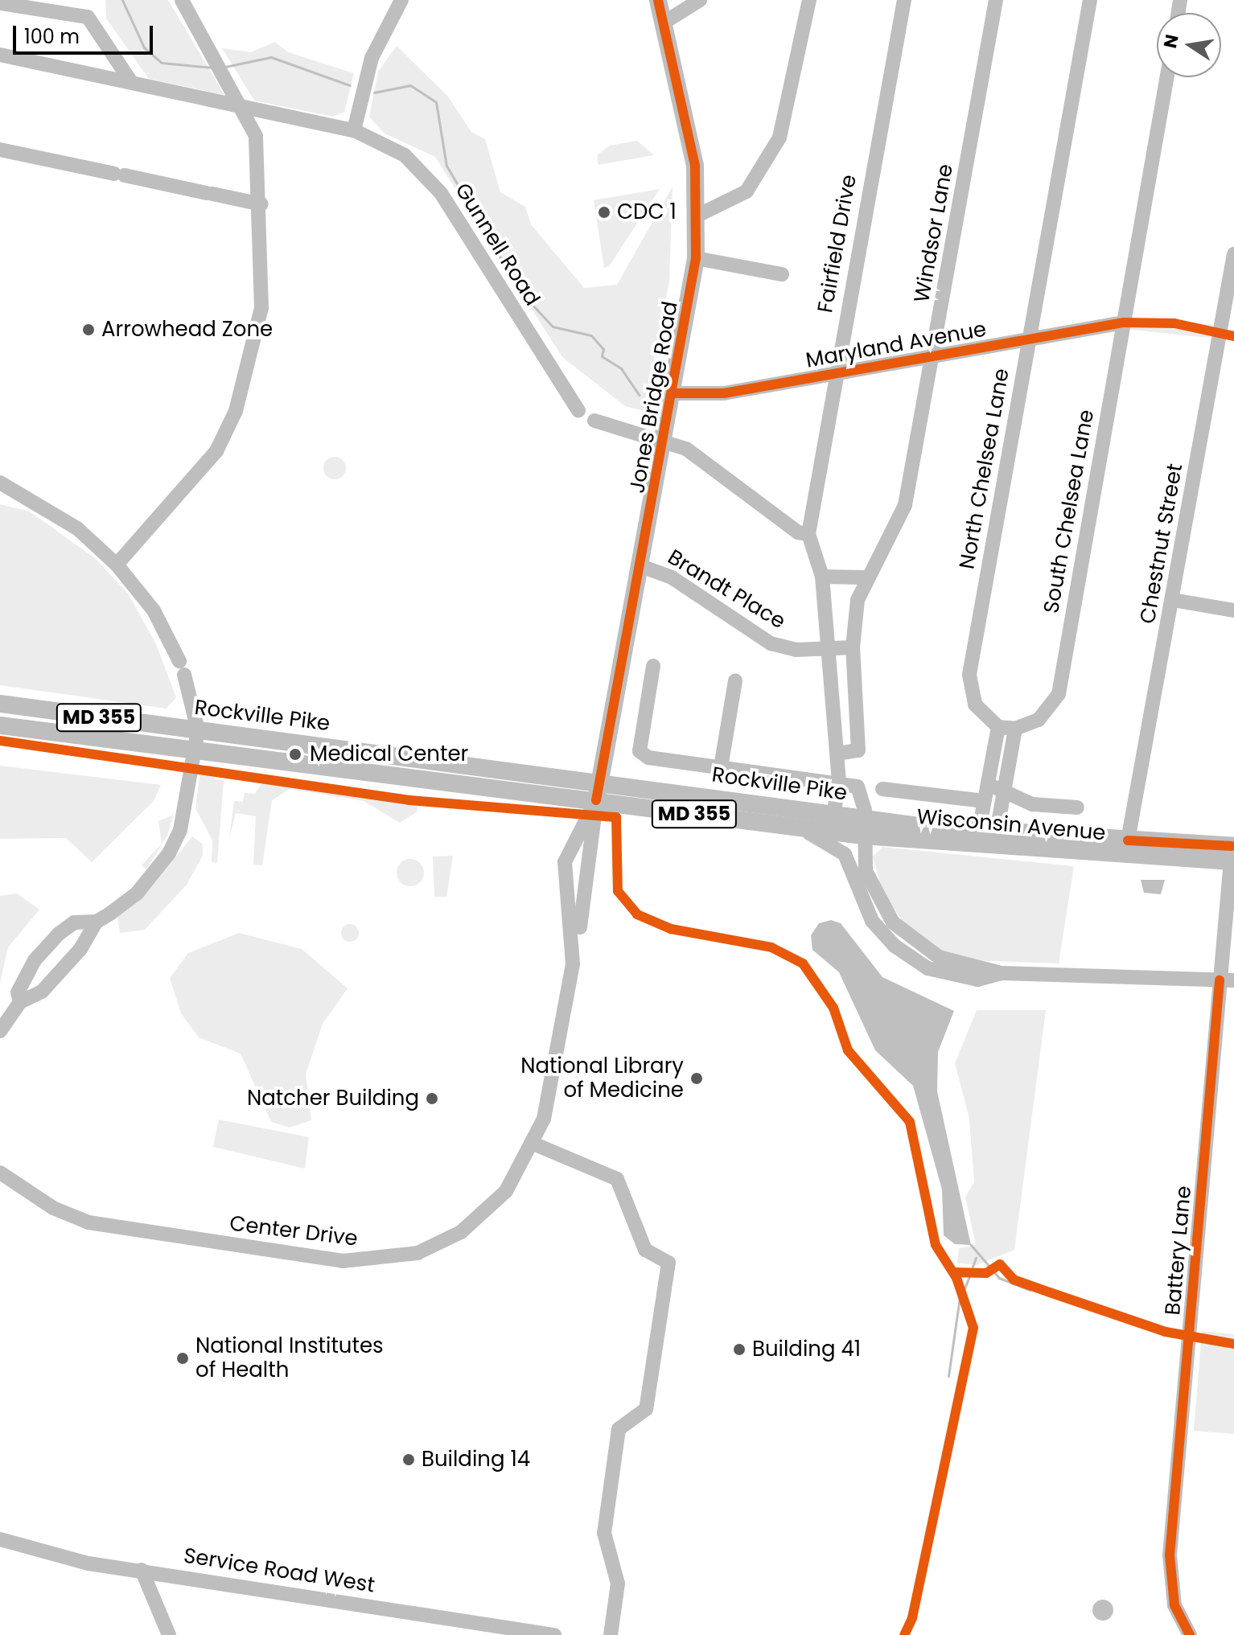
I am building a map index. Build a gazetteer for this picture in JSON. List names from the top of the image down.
{
  "streets": {
    "main road": [
      "Jones Bridge Road",
      "Rockville Pike",
      "MD 355",
      "Wisconsin Avenue"
    ],
    "street": [
      "Windsor Lane",
      "Fairfield Drive",
      "Gunnell Road",
      "Maryland Avenue",
      "North Chelsea Lane",
      "South Chelsea Lane",
      "Chestnut Street",
      "Brandt Place",
      "Center Drive",
      "Battery Lane",
      "Service Road West"
    ]
  },
  "crossings": [
    ["Windsor Lane", "Maryland Avenue"],
    ["Fairfield Drive", "Maryland Avenue"],
    ["Maryland Avenue", "Jones Bridge Road"],
    ["Maryland Avenue", "North Chelsea Lane"],
    ["Maryland Avenue", "South Chelsea Lane"],
    ["Jones Bridge Road", "Brandt Place"],
    ["Jones Bridge Road", "Rockville Pike"],
    ["Jones Bridge Road", "Center Drive"],
    ["Chestnut Street", "Wisconsin Avenue"],
    ["Rockville Pike", "Wisconsin Avenue"],
    ["Rockville Pike", "Center Drive"],
    ["Wisconsin Avenue", "Battery Lane"]
  ],
  "places": [
    "CDC 1",
    "Arrowhead Zone",
    "Medical Center",
    "National Library of Medicine",
    "Natcher Building",
    "Building 41",
    "National Institutes of Health",
    "Building 14"
  ],
  "scale_bar": "100 m",
  "north": "left"
}
